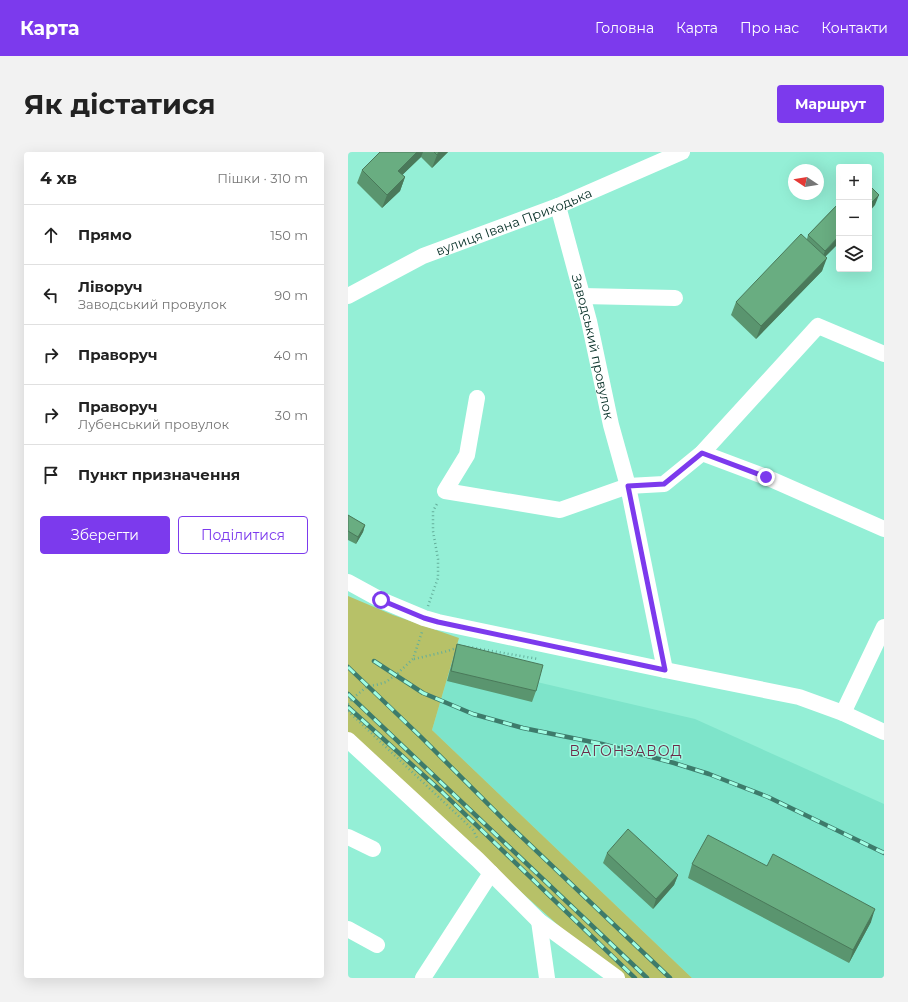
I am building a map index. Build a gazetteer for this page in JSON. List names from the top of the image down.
{
  "streets": {
    "street": ["вулиця Івана Приходька", "Заводський провулок"]
  },
  "crossings": [
    ["вулиця Івана Приходька", "Заводський провулок"]
  ],
  "districts": ["ВАГОНЗАВОД"],
  "north": "left",
  "page": {
    "header": "Карта",
    "nav": [
      "Головна",
      "Карта",
      "Про нас",
      "Контакти"
    ],
    "buttons": [
      "Маршрут",
      ["Зберегти", "Поділитися"]
    ],
    "title": "Як дістатися",
    "heading": ["4 хв", "Пішки · 310 m"],
    "map_buttons": ["+", "−"],
    "list": [
      ["Прямо", "150 m"],
      ["Ліворуч", "Заводський провулок", "90 m"],
      ["Праворуч", "40 m"],
      ["Праворуч", "Лубенський провулок", "30 m"],
      "Пункт призначення"
    ]
  }
}
